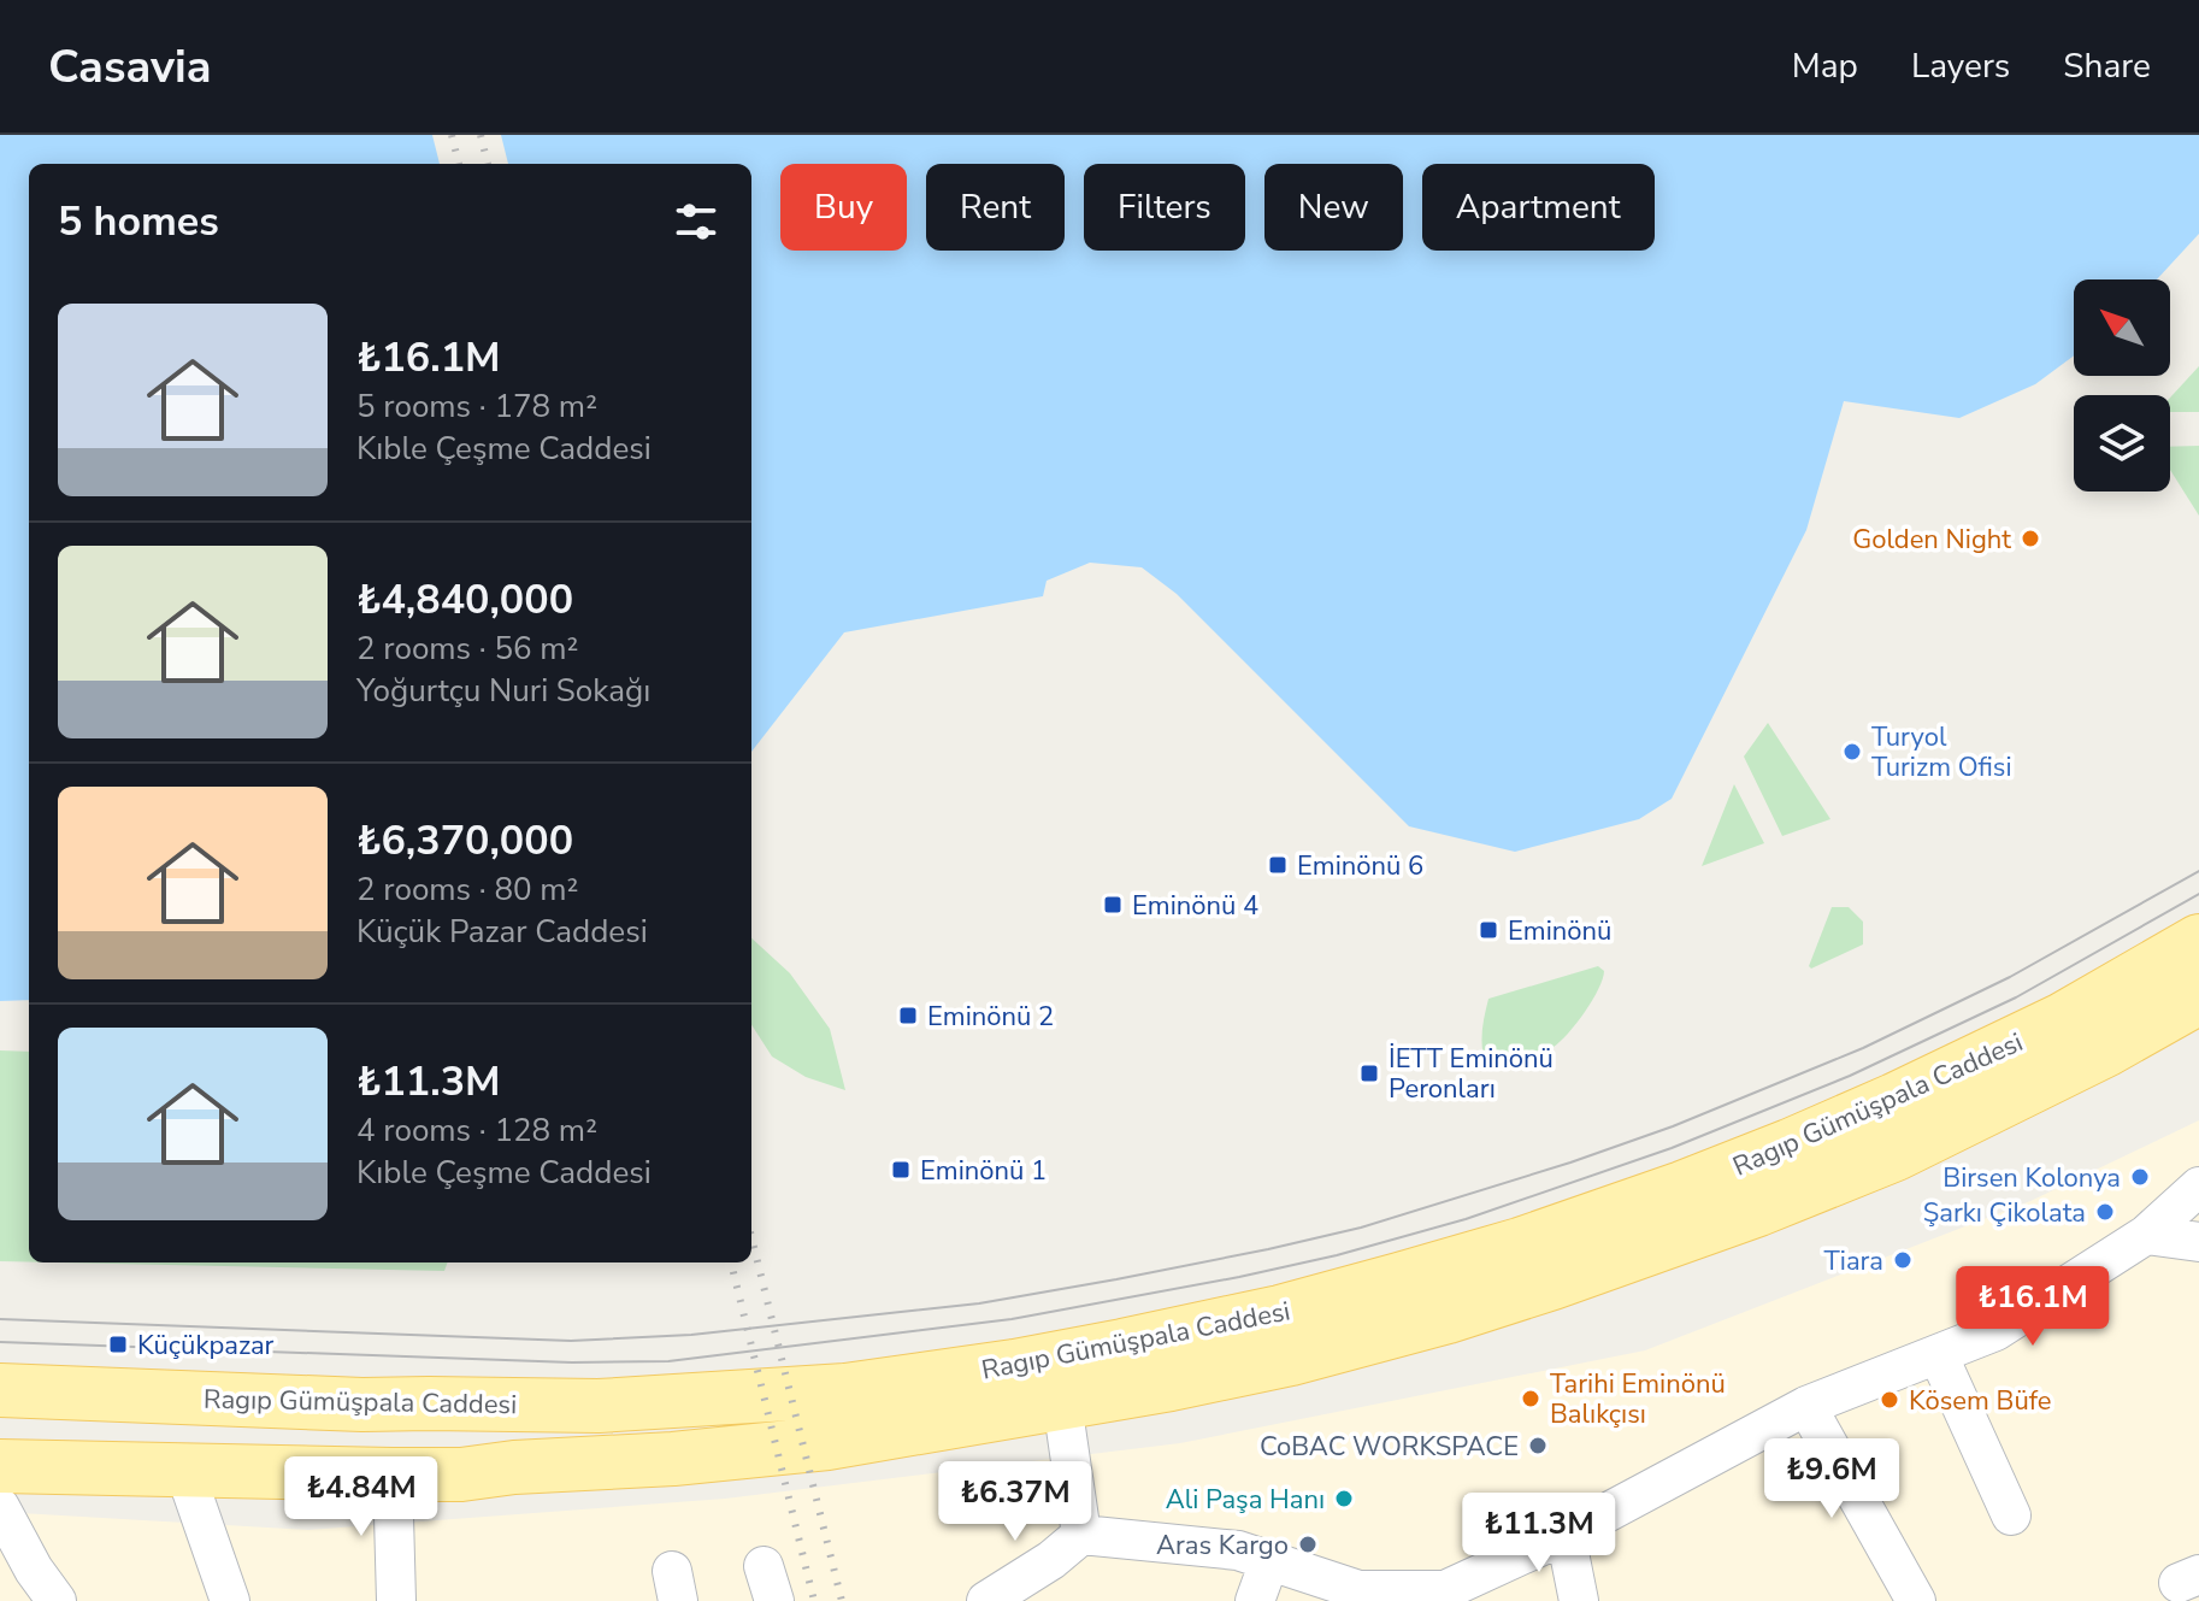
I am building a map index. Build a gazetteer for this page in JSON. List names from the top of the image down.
{
  "streets": {
    "main road": ["Ragıp Gümüşpala Caddesi"]
  },
  "places": {
    "other": [
      "Golden Night",
      "Turyol Turizm Ofisi",
      "Birsen Kolonya",
      "Şarkı Çikolata",
      "Tiara",
      "Tarihi Eminönü Balıkçısı",
      "Kösem Büfe",
      "CoBAC WORKSPACE",
      "Ali Paşa Hanı",
      "Aras Kargo"
    ],
    "transit": [
      "Eminönü 6",
      "Eminönü 4",
      "Eminönü",
      "Eminönü 2",
      "İETT Eminönü Peronları",
      "Eminönü 1",
      "Küçükpazar"
    ]
  },
  "north": "top left",
  "page": {
    "header": "Casavia",
    "nav": ["Map", "Layers", "Share"],
    "chip": [
      "Buy",
      "Rent",
      "Filters",
      "New",
      "Apartment"
    ],
    "heading": "5 homes",
    "list": [
      {
        "name": "₺16.1M",
        "note": "5 rooms · 178 m² · Kıble Çeşme Caddesi"
      },
      {
        "name": "₺4,840,000",
        "note": "2 rooms · 56 m² · Yoğurtçu Nuri Sokağı"
      },
      {
        "name": "₺6,370,000",
        "note": "2 rooms · 80 m² · Küçük Pazar Caddesi"
      },
      {
        "name": "₺11.3M",
        "note": "4 rooms · 128 m² · Kıble Çeşme Caddesi"
      }
    ],
    "price": [
      "₺16.1M",
      "₺9.6M",
      "₺4.84M",
      "₺6.37M",
      "₺11.3M"
    ]
  }
}
